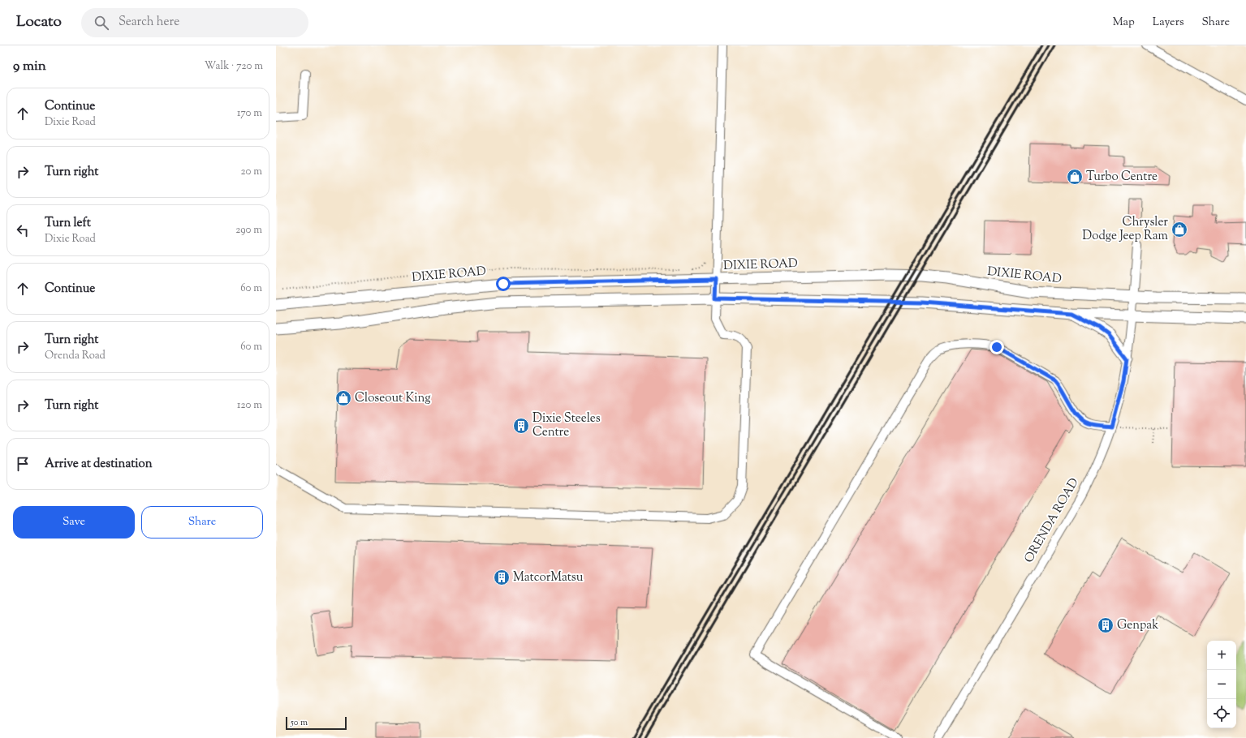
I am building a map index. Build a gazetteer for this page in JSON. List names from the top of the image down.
{
  "streets": {
    "main road": ["DIXIE ROAD"],
    "street": ["ORENDA ROAD"]
  },
  "crossings": [
    ["DIXIE ROAD", "ORENDA ROAD"]
  ],
  "places": {
    "shop": ["Turbo Centre", "Chrysler Dodge Jeep Ram", "Closeout King"],
    "building": ["Dixie Steeles Centre", "MatcorMatsu", "Genpak"]
  },
  "scale_bar": "50 m",
  "page": {
    "header": "Locato",
    "search": "Search here",
    "nav": ["Map", "Layers", "Share"],
    "heading": ["9 min", "Walk · 720 m"],
    "list": [
      ["Continue", "Dixie Road", "170 m"],
      ["Turn right", "20 m"],
      ["Turn left", "Dixie Road", "290 m"],
      ["Continue", "60 m"],
      ["Turn right", "Orenda Road", "60 m"],
      ["Turn right", "120 m"],
      "Arrive at destination"
    ],
    "buttons": ["Save", "Share"],
    "map_buttons": ["+", "−"],
    "scale": "50 m"
  }
}
